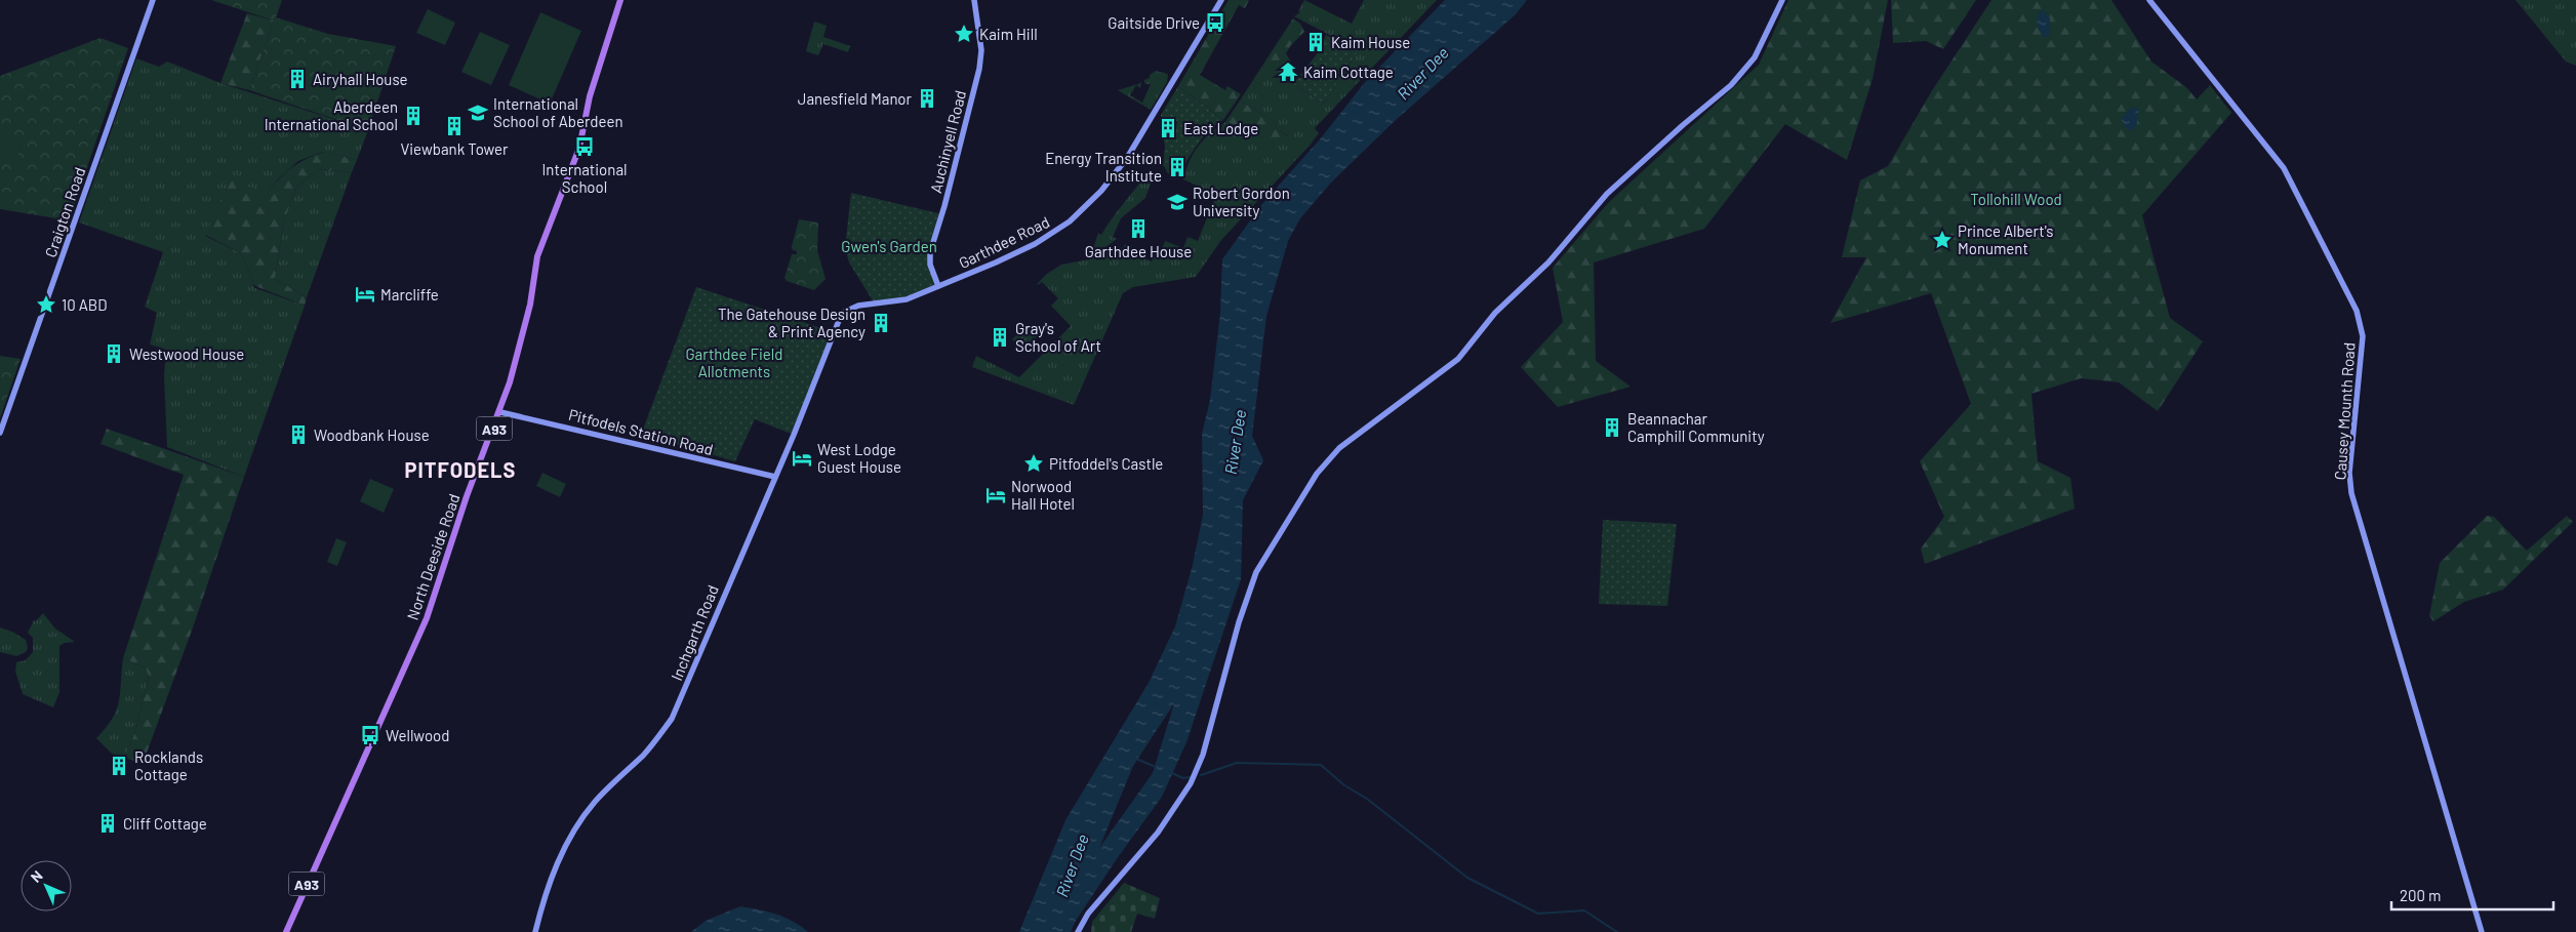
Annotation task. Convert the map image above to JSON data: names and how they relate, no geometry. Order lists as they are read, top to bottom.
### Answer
{
  "streets": {
    "main road": ["A93", "North Deeside Road"],
    "street": [
      "Auchinyell Road",
      "Craigton Road",
      "Garthdee Road",
      "Causey Mounth Road",
      "Pitfodels Station Road",
      "Inchgarth Road"
    ]
  },
  "crossings": [
    ["Auchinyell Road", "Garthdee Road"],
    ["Garthdee Road", "Inchgarth Road"],
    ["Pitfodels Station Road", "North Deeside Road"],
    ["Pitfodels Station Road", "Inchgarth Road"]
  ],
  "districts": ["PITFODELS"],
  "water": ["River Dee"],
  "parks": ["Tollohill Wood", "Gwen's Garden", "Garthdee Field Allotments"],
  "places": {
    "bus stop": ["Gaitside Drive", "International School", "Wellwood"],
    "place": [
      "Kaim Hill",
      "Prince Albert's Monument",
      "10 ABD",
      "Pitfoddel's Castle"
    ],
    "building": [
      "Kaim House",
      "Airyhall House",
      "Janesfield Manor",
      "Aberdeen International School",
      "Viewbank Tower",
      "East Lodge",
      "Energy Transition Institute",
      "Garthdee House",
      "The Gatehouse Design & Print Agency",
      "Gray's School of Art",
      "Westwood House",
      "Beannachar Camphill Community",
      "Woodbank House",
      "Rocklands Cottage",
      "Cliff Cottage"
    ],
    "temple": ["Kaim Cottage"],
    "school or university": ["International School of Aberdeen", "Robert Gordon University"],
    "hotel": ["Marcliffe", "West Lodge Guest House", "Norwood Hall Hotel"]
  },
  "scale_bar": "200 m",
  "north": "top left"
}
